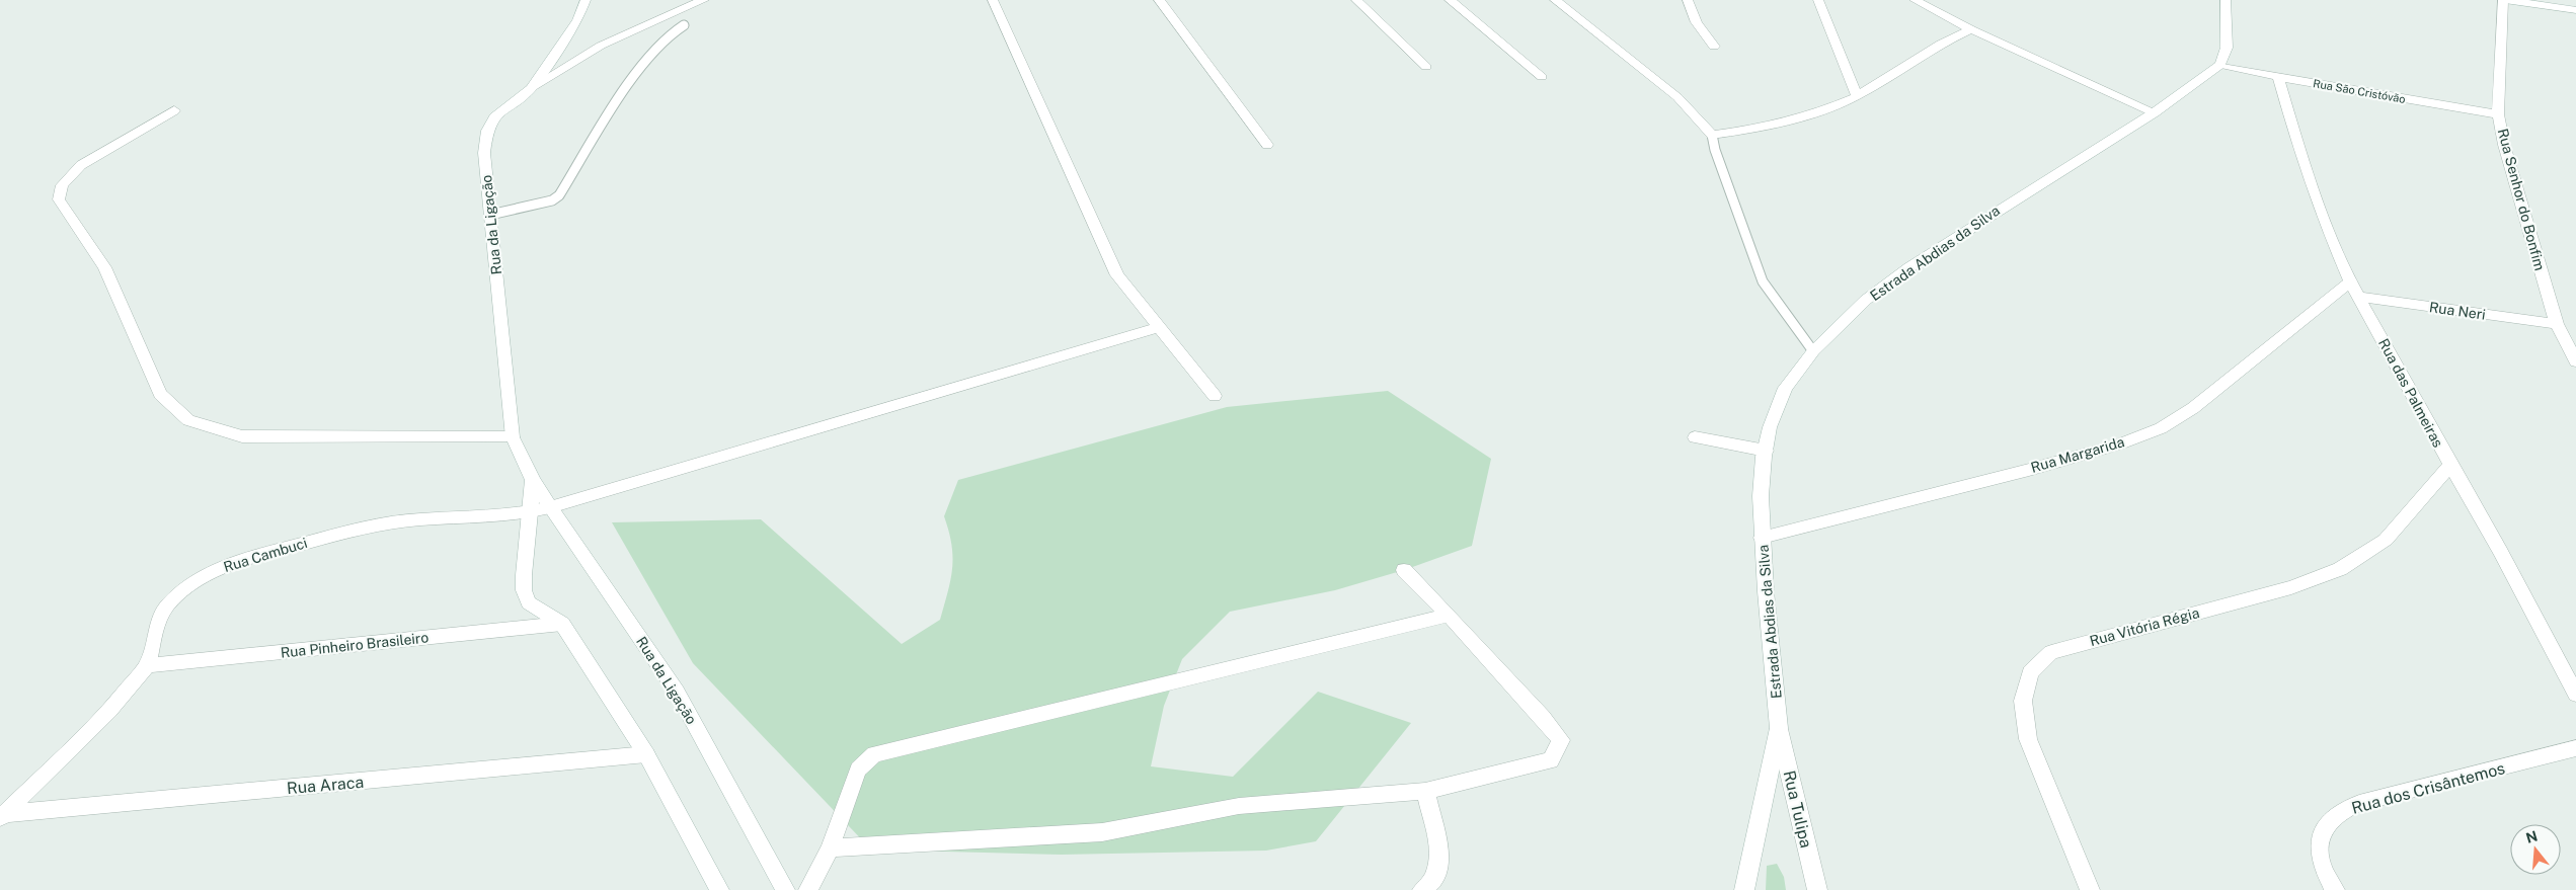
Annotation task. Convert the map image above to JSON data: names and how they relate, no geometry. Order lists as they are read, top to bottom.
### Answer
{
  "streets": {
    "street": [
      "Rua São Cristóvão",
      "Rua Senhor do Bonfim",
      "Rua da Ligação",
      "Estrada Abdias da Silva",
      "Rua Neri",
      "Rua das Palmeiras",
      "Rua Margarida",
      "Rua Cambuci",
      "Rua Vitória Régia",
      "Rua Pinheiro Brasileiro",
      "Rua Araca",
      "Rua dos Crisântemos",
      "Rua Tulipa"
    ]
  },
  "crossings": [
    ["Rua São Cristóvão", "Rua Senhor do Bonfim"],
    ["Rua São Cristóvão", "Estrada Abdias da Silva"],
    ["Rua São Cristóvão", "Rua das Palmeiras"],
    ["Rua Senhor do Bonfim", "Rua Neri"],
    ["Rua da Ligação", "Rua Cambuci"],
    ["Estrada Abdias da Silva", "Rua Margarida"],
    ["Estrada Abdias da Silva", "Rua Tulipa"],
    ["Rua Neri", "Rua das Palmeiras"],
    ["Rua das Palmeiras", "Rua Margarida"],
    ["Rua das Palmeiras", "Rua Vitória Régia"],
    ["Rua Cambuci", "Rua Pinheiro Brasileiro"],
    ["Rua Cambuci", "Rua Araca"]
  ],
  "north": "top"
}
